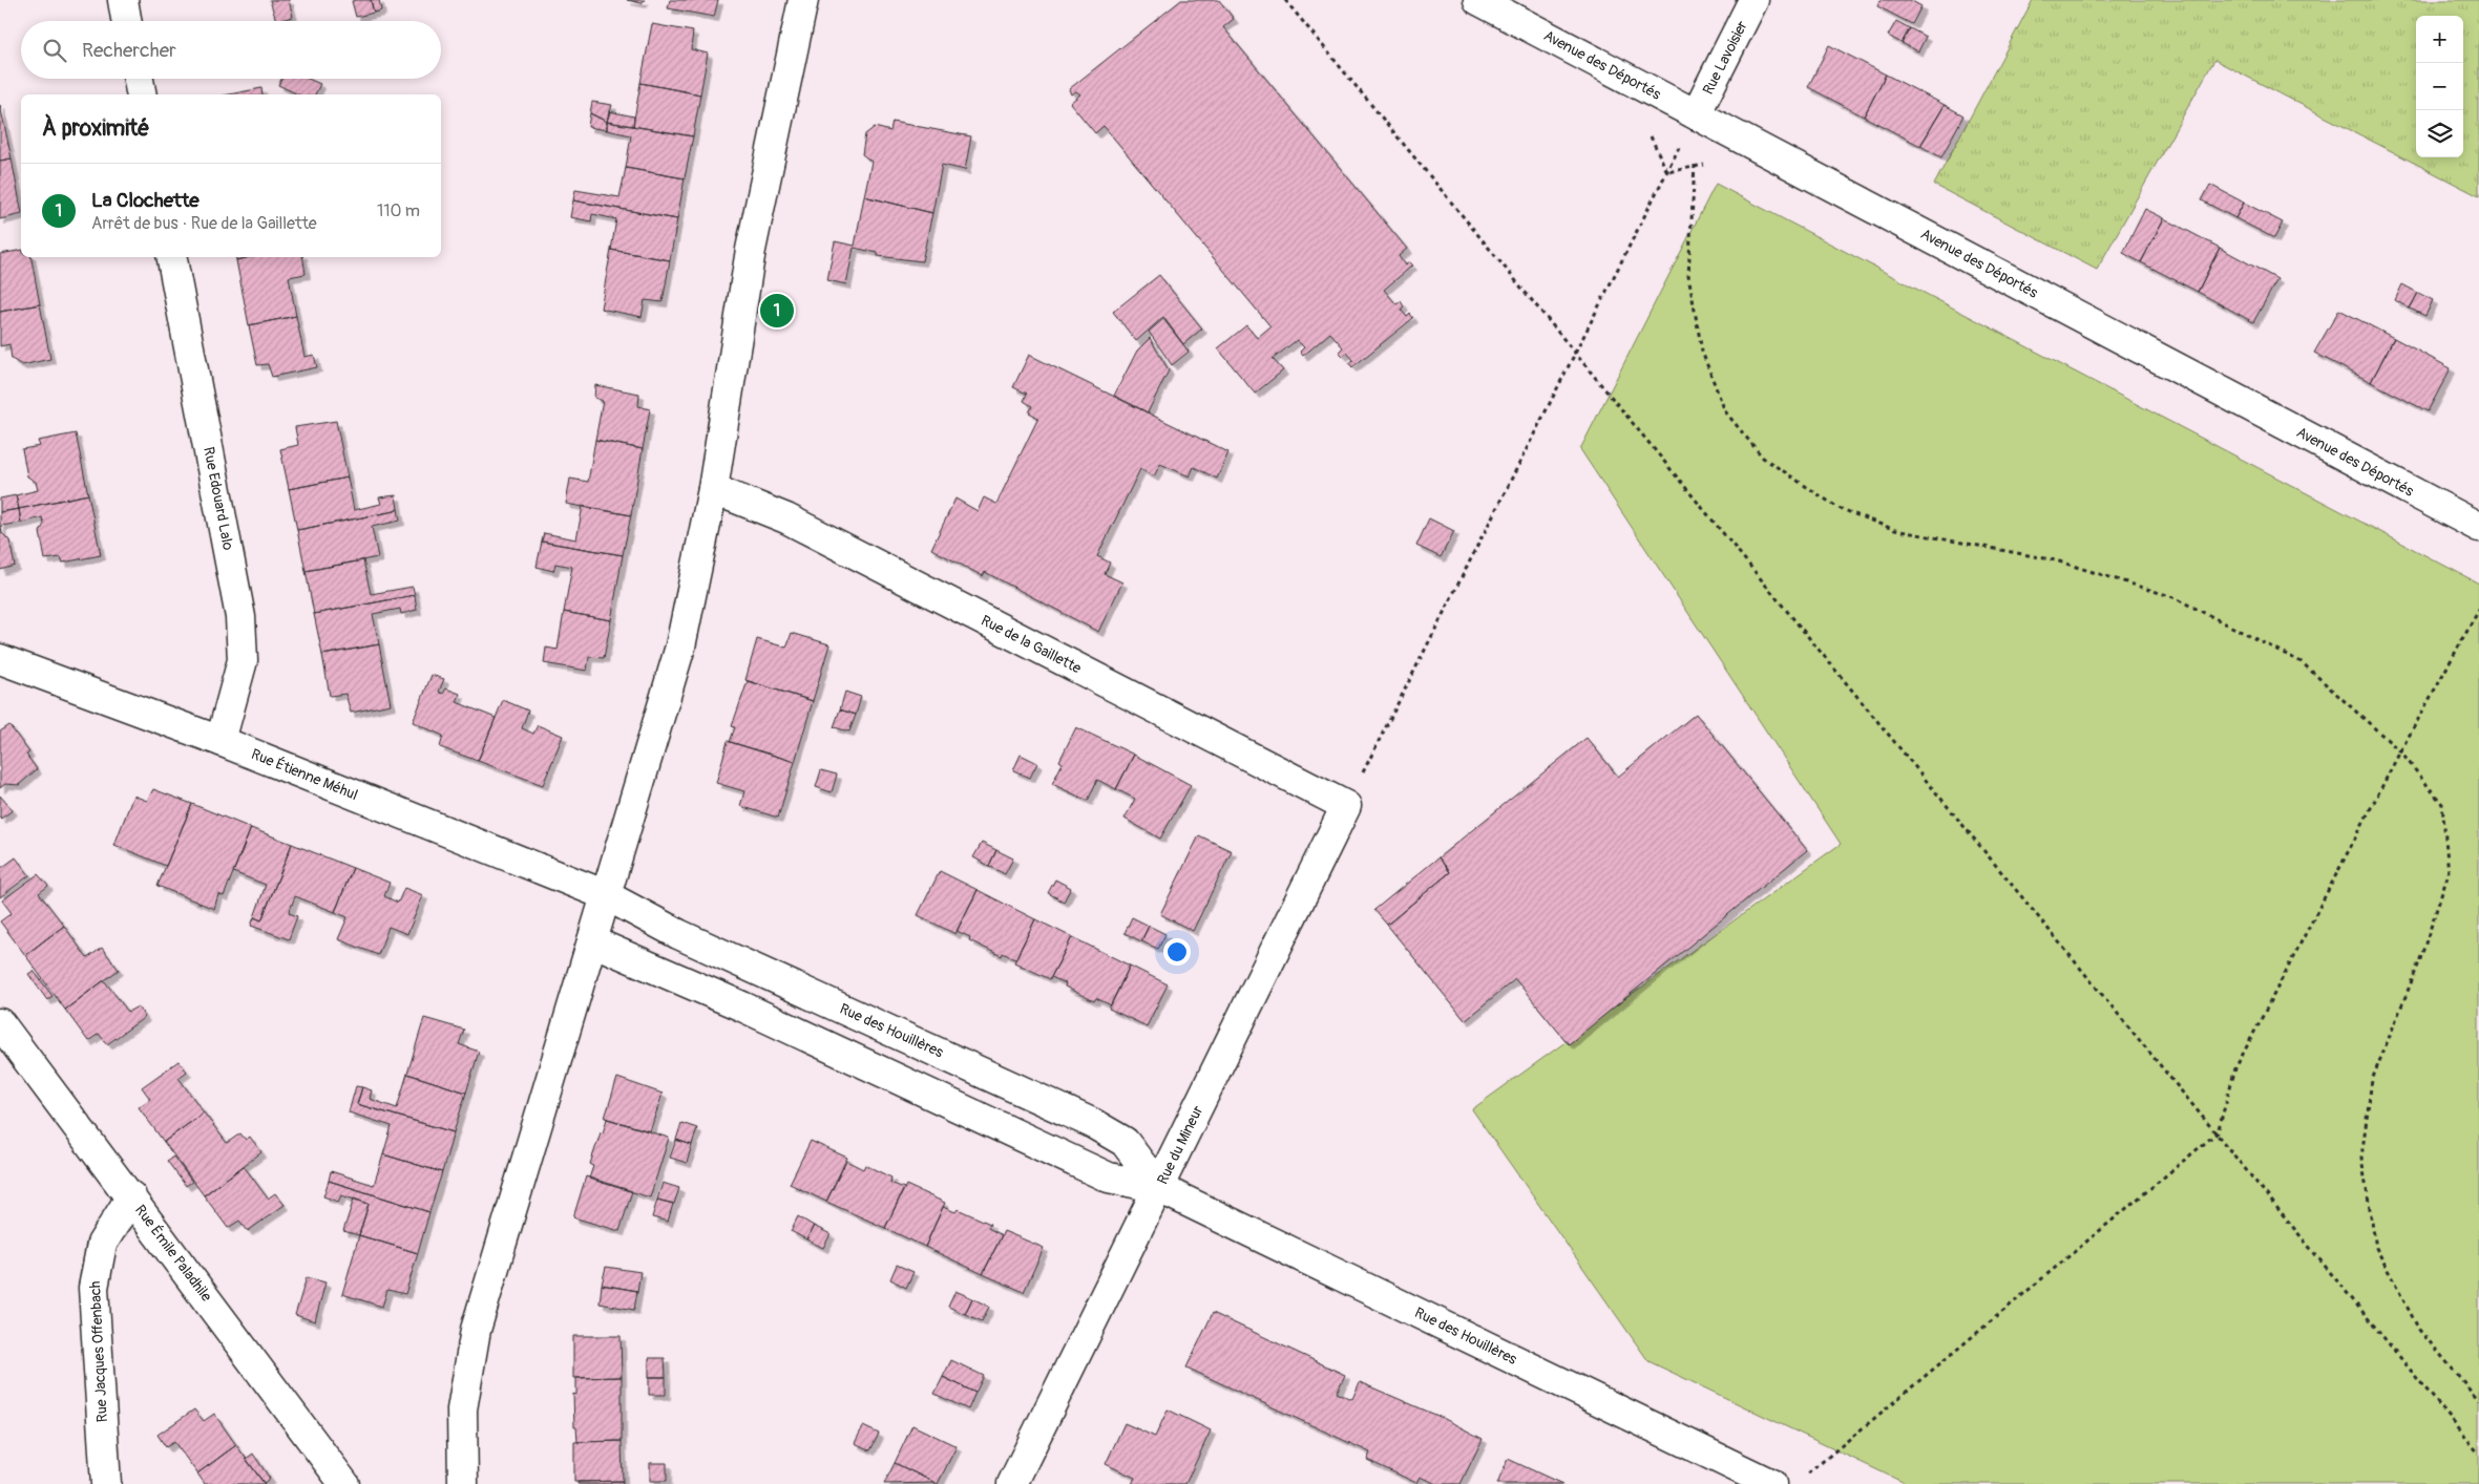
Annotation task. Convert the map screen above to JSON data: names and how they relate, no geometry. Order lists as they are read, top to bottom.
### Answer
{
  "streets": {
    "street": [
      "Rue Lavoisier",
      "Avenue des Déportés",
      "Rue Edouard Lalo",
      "Rue de la Gaillette",
      "Rue Étienne Méhul",
      "Rue des Houillères",
      "Rue du Mineur",
      "Rue Émile Paladhile",
      "Rue Jacques Offenbach"
    ]
  },
  "crossings": [
    ["Rue Lavoisier", "Avenue des Déportés"],
    ["Rue Edouard Lalo", "Rue Étienne Méhul"],
    ["Rue de la Gaillette", "Rue du Mineur"],
    ["Rue Étienne Méhul", "Rue des Houillères"],
    ["Rue des Houillères", "Rue du Mineur"],
    ["Rue Émile Paladhile", "Rue Jacques Offenbach"]
  ],
  "page": {
    "map_buttons": ["+", "−"],
    "search": "Rechercher",
    "heading": "À proximité",
    "list": [
      {
        "mark": "1",
        "name": "La Clochette",
        "note": "Arrêt de bus · Rue de la Gaillette",
        "value": "110 m"
      }
    ],
    "pins": "1"
  }
}
